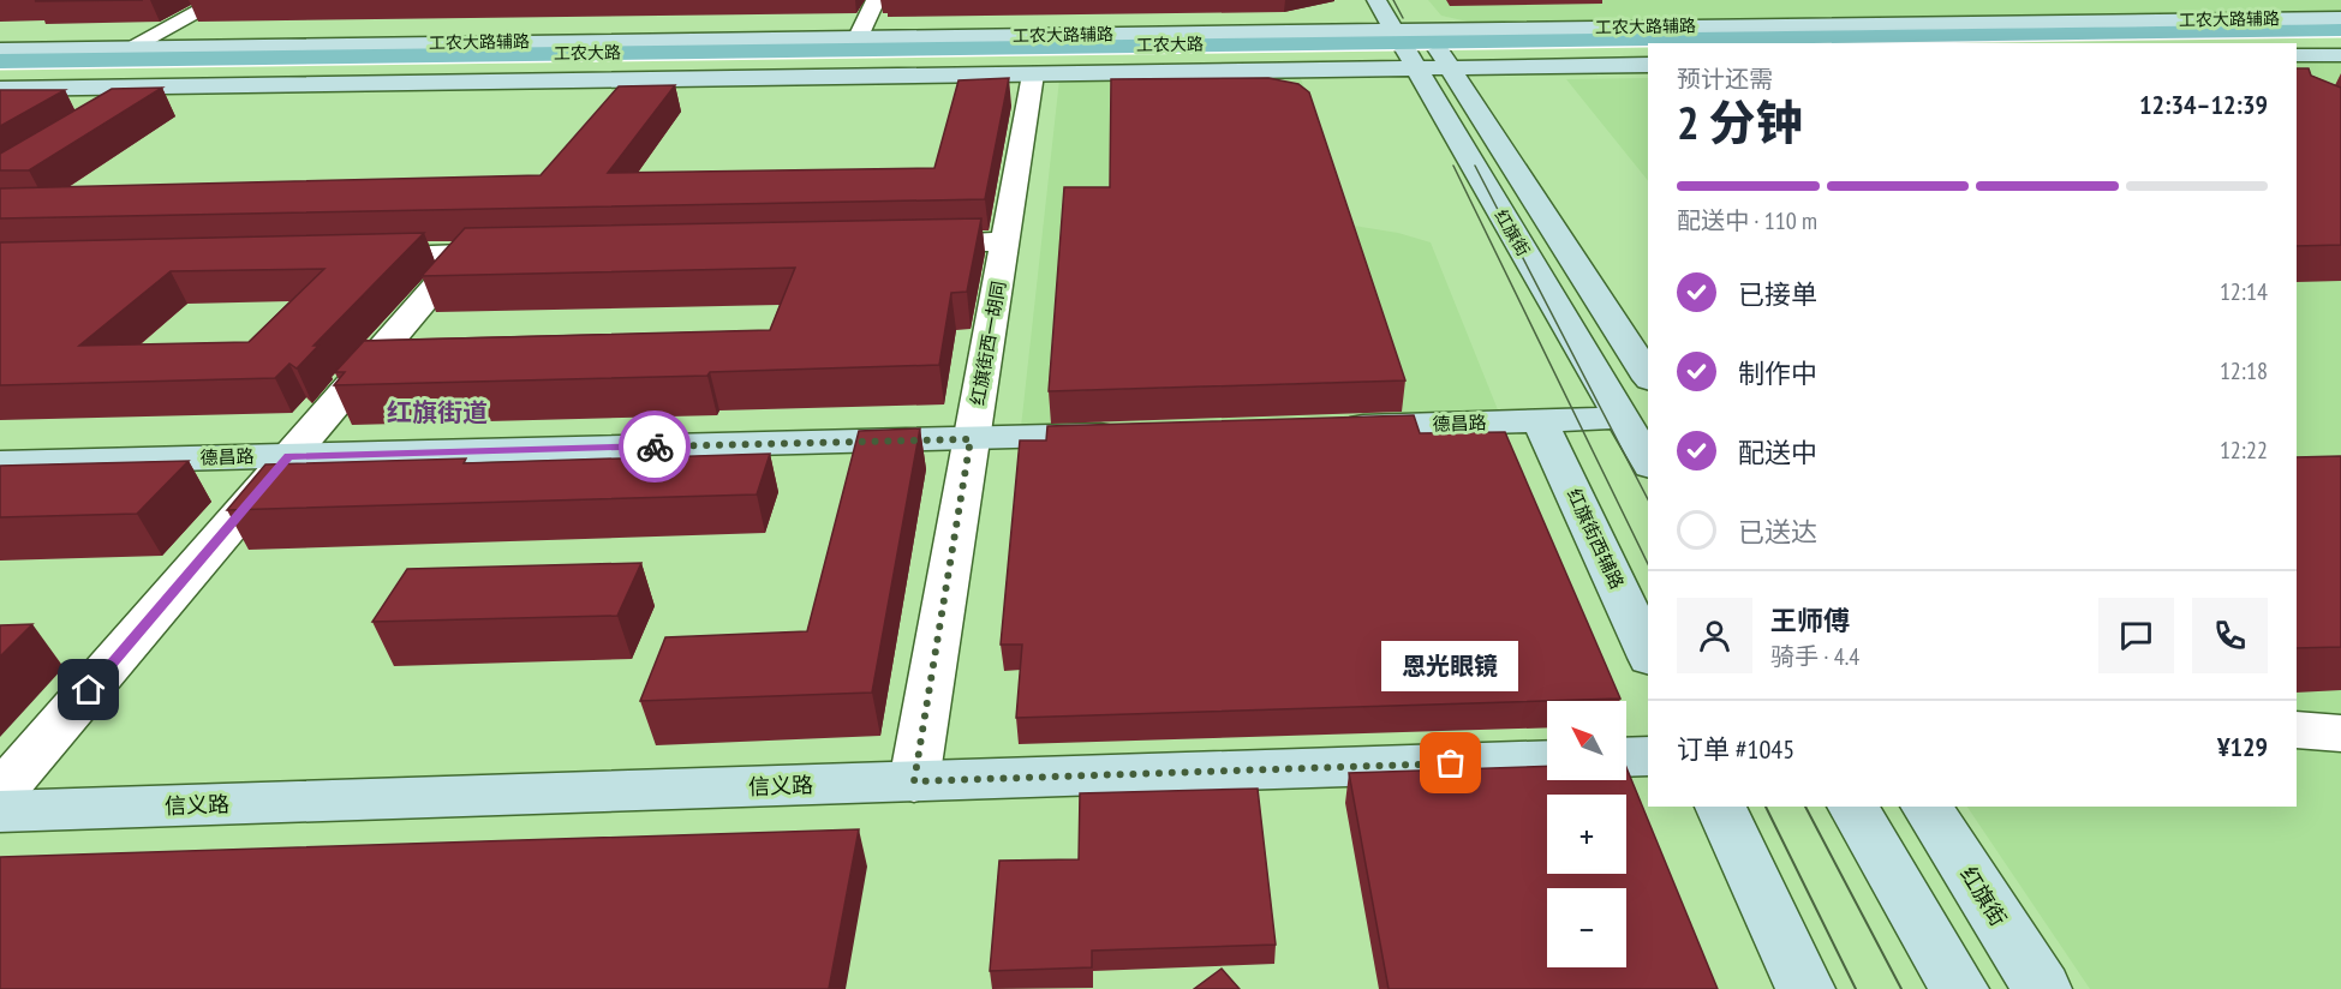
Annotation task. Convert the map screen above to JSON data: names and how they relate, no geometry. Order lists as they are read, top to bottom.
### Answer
{
  "streets": {
    "main road": ["工农大路"],
    "street": [
      "工农大路辅路",
      "红旗街",
      "红旗街西一胡同",
      "德昌路",
      "红旗街西辅路",
      "信义路"
    ]
  },
  "crossings": [
    ["工农大路辅路", "工农大路"],
    ["工农大路辅路", "红旗街"],
    ["工农大路辅路", "红旗街西一胡同"],
    ["工农大路", "红旗街"],
    ["红旗街", "德昌路"],
    ["红旗街西一胡同", "德昌路"],
    ["红旗街西一胡同", "信义路"],
    ["德昌路", "红旗街西辅路"]
  ],
  "districts": ["红旗街道"],
  "places": ["恩光眼镜"],
  "north": "top left",
  "page": {
    "heading": ["2 分钟", "预计还需", "12:34–12:39"],
    "panel": [
      "王师傅",
      "骑手 · 4.4",
      "订单 #1045",
      "¥129"
    ],
    "bar": "配送中 · 110 m",
    "list": [
      ["已接单", "12:14"],
      ["制作中", "12:18"],
      ["配送中", "12:22"],
      "已送达"
    ],
    "bubble": "恩光眼镜",
    "map_buttons": ["+", "−"]
  }
}
